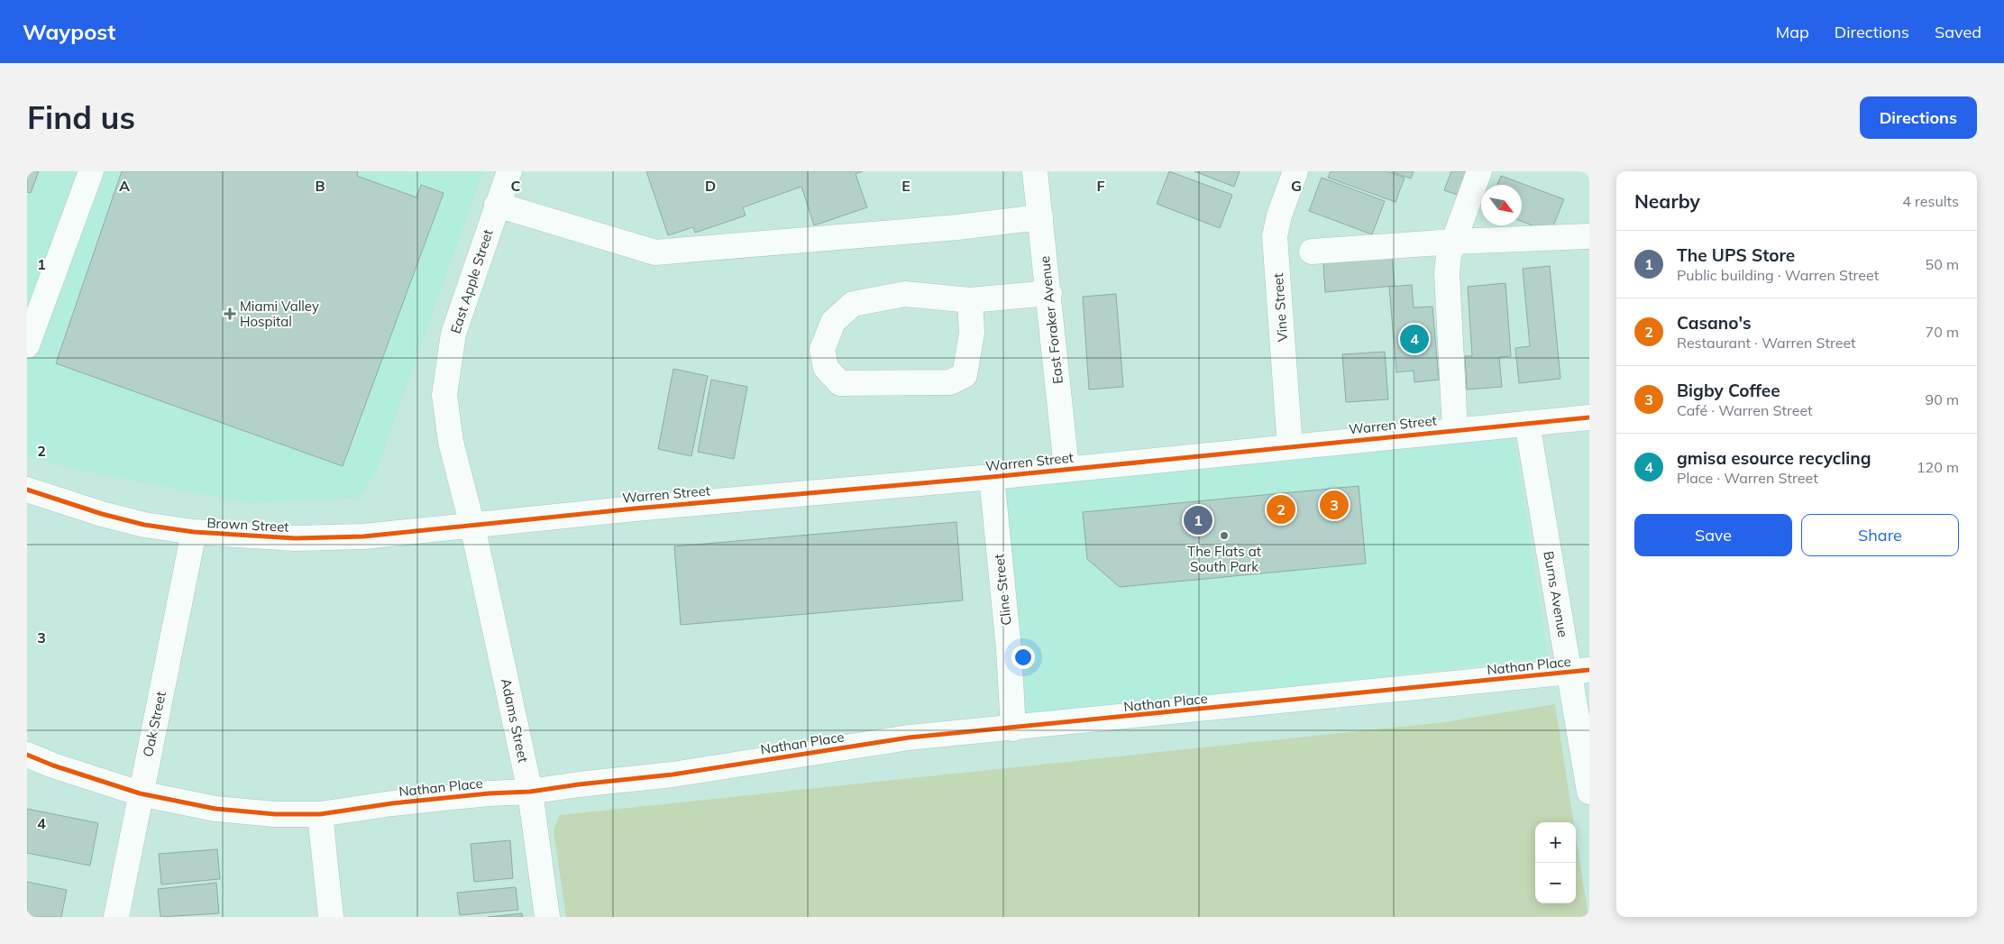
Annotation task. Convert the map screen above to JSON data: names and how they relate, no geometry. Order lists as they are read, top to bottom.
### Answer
{
  "streets": {
    "street": [
      "East Apple Street",
      "Vine Street",
      "East Foraker Avenue",
      "Warren Street",
      "Brown Street",
      "Cline Street",
      "Burns Avenue",
      "Nathan Place",
      "Adams Street",
      "Oak Street"
    ]
  },
  "crossings": [
    ["East Apple Street", "Warren Street"],
    ["East Apple Street", "Brown Street"],
    ["East Apple Street", "Adams Street"],
    ["Vine Street", "Warren Street"],
    ["East Foraker Avenue", "Warren Street"],
    ["Warren Street", "Brown Street"],
    ["Warren Street", "Cline Street"],
    ["Warren Street", "Burns Avenue"],
    ["Warren Street", "Adams Street"],
    ["Brown Street", "Adams Street"],
    ["Brown Street", "Oak Street"],
    ["Cline Street", "Nathan Place"],
    ["Burns Avenue", "Nathan Place"],
    ["Nathan Place", "Adams Street"],
    ["Nathan Place", "Oak Street"]
  ],
  "places": {
    "health": ["Miami Valley Hospital"],
    "other": ["The Flats at South Park"]
  },
  "north": "bottom right",
  "page": {
    "header": "Waypost",
    "nav": ["Map", "Directions", "Saved"],
    "buttons": [
      "Directions",
      ["Save", "Share"]
    ],
    "title": "Find us",
    "heading": ["Nearby", "4 results"],
    "list": [
      {
        "mark": "1",
        "name": "The UPS Store",
        "note": "Public building · Warren Street",
        "value": "50 m"
      },
      {
        "mark": "2",
        "name": "Casano's",
        "note": "Restaurant · Warren Street",
        "value": "70 m"
      },
      {
        "mark": "3",
        "name": "Bigby Coffee",
        "note": "Café · Warren Street",
        "value": "90 m"
      },
      {
        "mark": "4",
        "name": "gmisa esource recycling",
        "note": "Place · Warren Street",
        "value": "120 m"
      }
    ],
    "pins": [
      "4",
      "3",
      "2",
      "1"
    ],
    "map_buttons": ["+", "−"]
  },
  "grid": {
    "columns": [
      "A",
      "B",
      "C",
      "D",
      "E",
      "F",
      "G"
    ],
    "rows": [
      "1",
      "2",
      "3",
      "4"
    ]
  }
}
